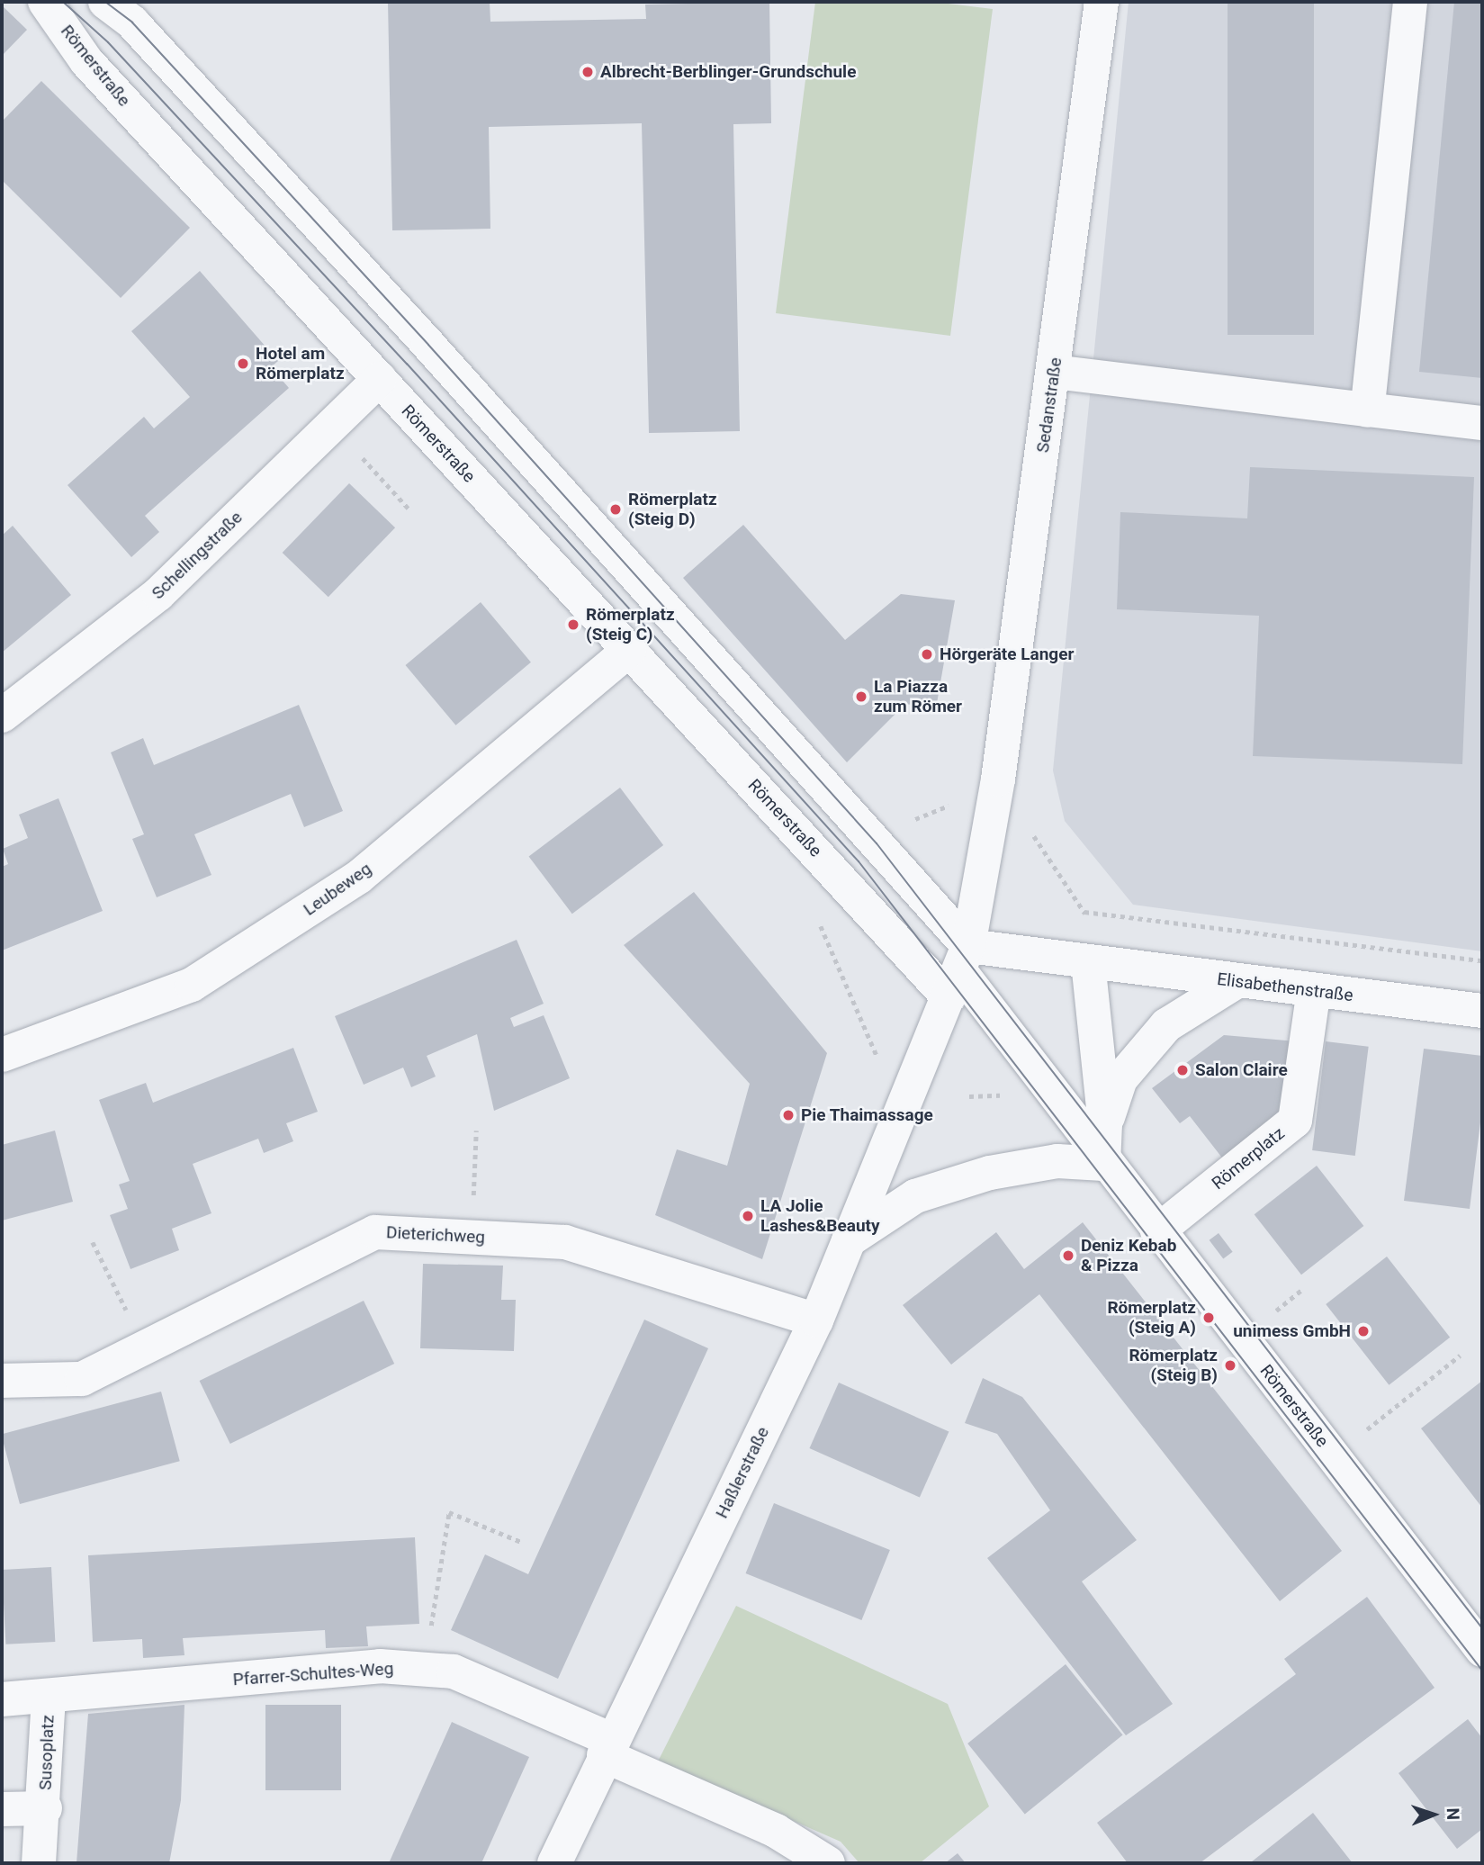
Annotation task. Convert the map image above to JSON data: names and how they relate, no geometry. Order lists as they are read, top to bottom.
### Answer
{
  "streets": {
    "street": [
      "Römerstraße",
      "Sedanstraße",
      "Schellingstraße",
      "Leubeweg",
      "Elisabethenstraße",
      "Römerplatz",
      "Dieterichweg",
      "Haßlerstraße",
      "Pfarrer-Schultes-Weg",
      "Susoplatz"
    ]
  },
  "crossings": [
    ["Römerstraße", "Sedanstraße"],
    ["Römerstraße", "Schellingstraße"],
    ["Römerstraße", "Leubeweg"],
    ["Römerstraße", "Römerplatz"],
    ["Römerstraße", "Haßlerstraße"],
    ["Sedanstraße", "Haßlerstraße"],
    ["Elisabethenstraße", "Römerplatz"],
    ["Dieterichweg", "Haßlerstraße"],
    ["Haßlerstraße", "Pfarrer-Schultes-Weg"],
    ["Pfarrer-Schultes-Weg", "Susoplatz"]
  ],
  "places": [
    "Albrecht-Berblinger-Grundschule",
    "Hotel am Römerplatz",
    "Römerplatz (Steig D)",
    "Römerplatz (Steig C)",
    "Hörgeräte Langer",
    "La Piazza zum Römer",
    "Salon Claire",
    "Pie Thaimassage",
    "LA Jolie Lashes&Beauty",
    "Deniz Kebab & Pizza",
    "Römerplatz (Steig A)",
    "unimess GmbH",
    "Römerplatz (Steig B)"
  ],
  "north": "right"
}
